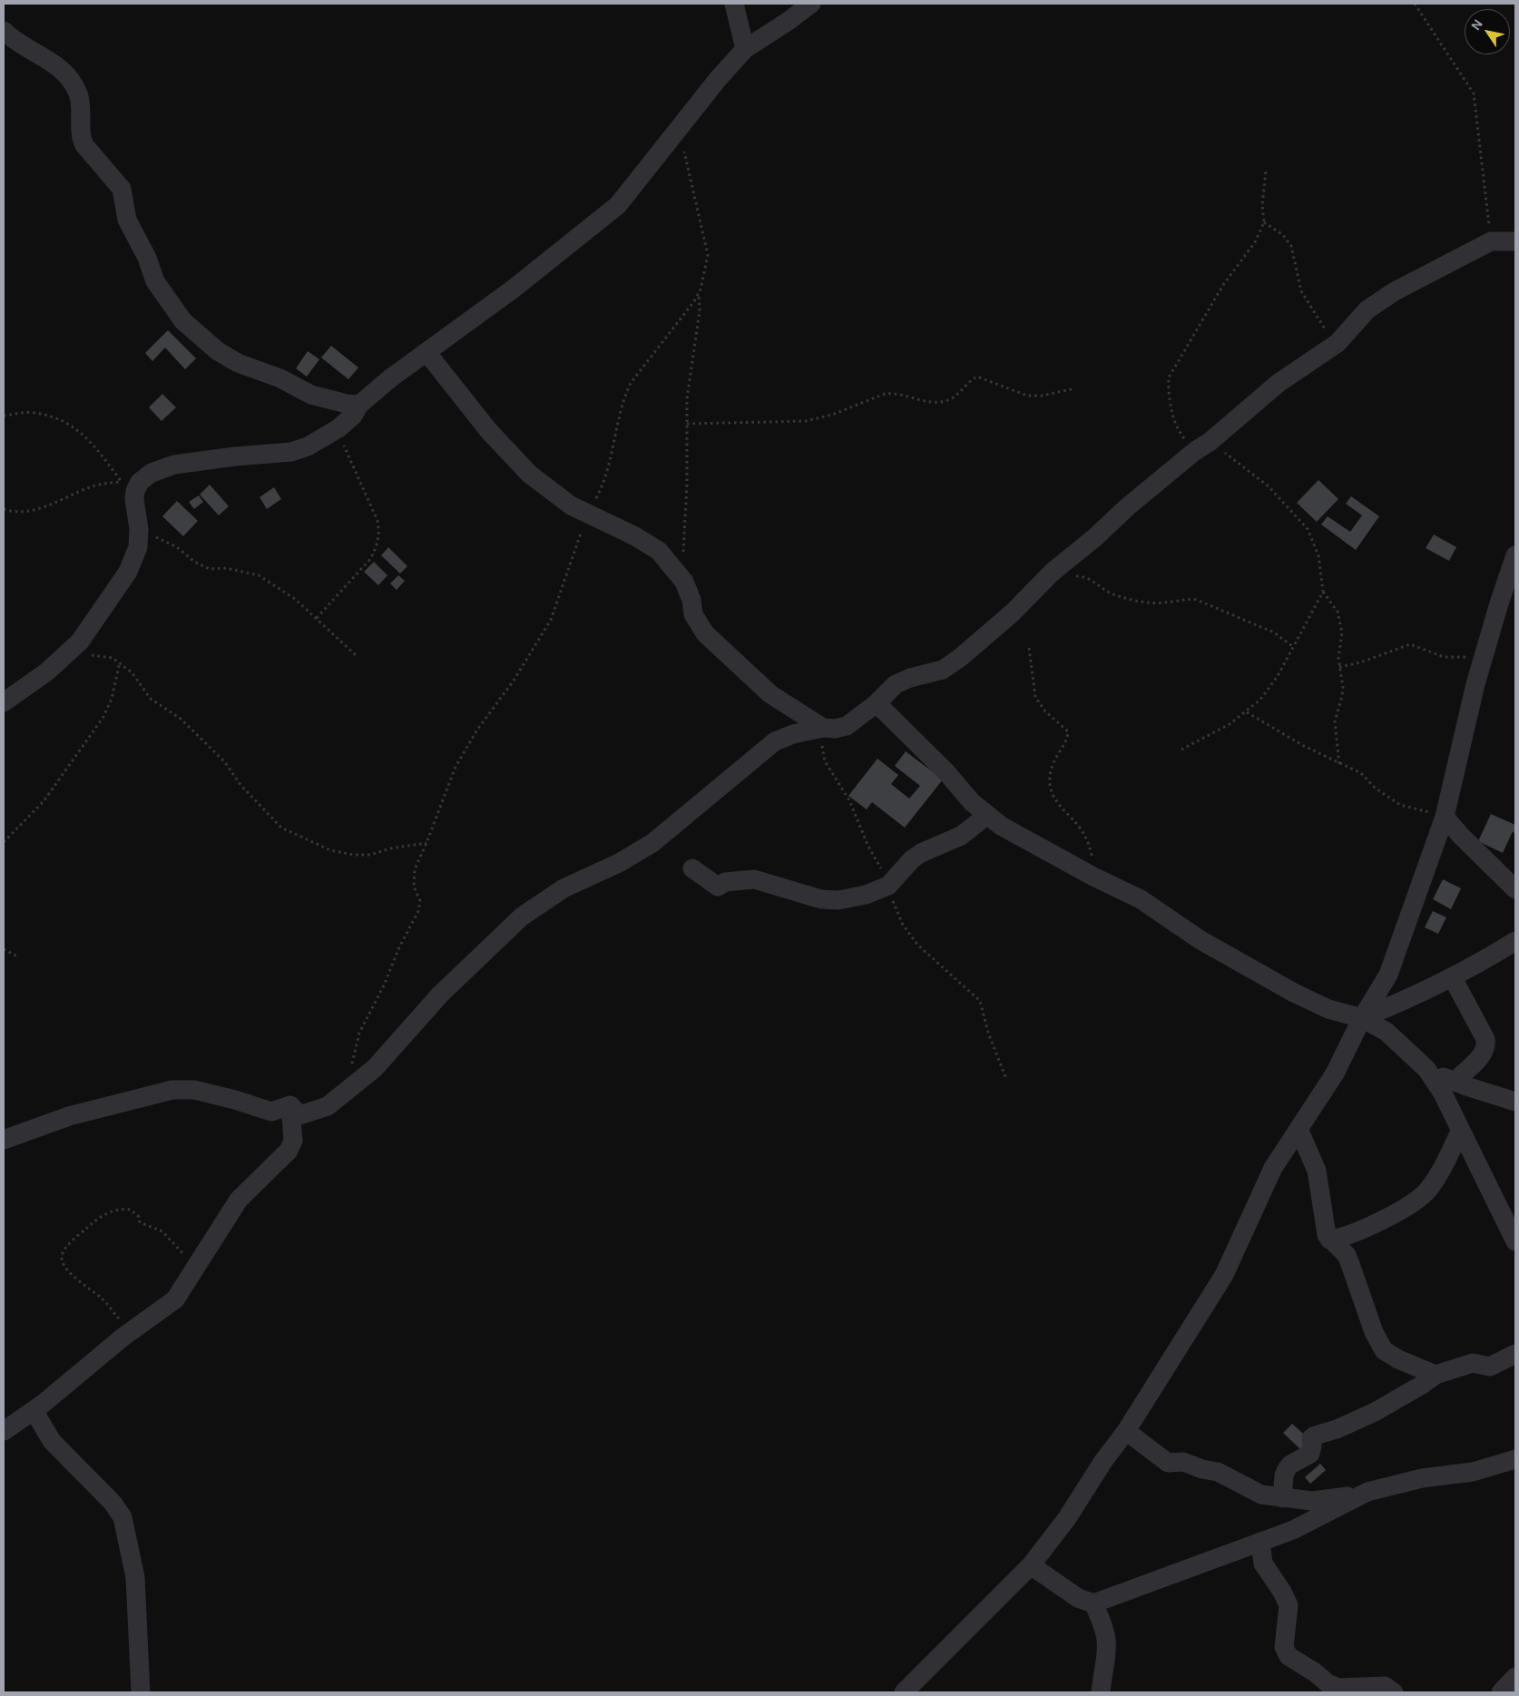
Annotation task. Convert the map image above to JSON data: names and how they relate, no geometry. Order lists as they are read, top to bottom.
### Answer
{
  "north": "top left"
}
